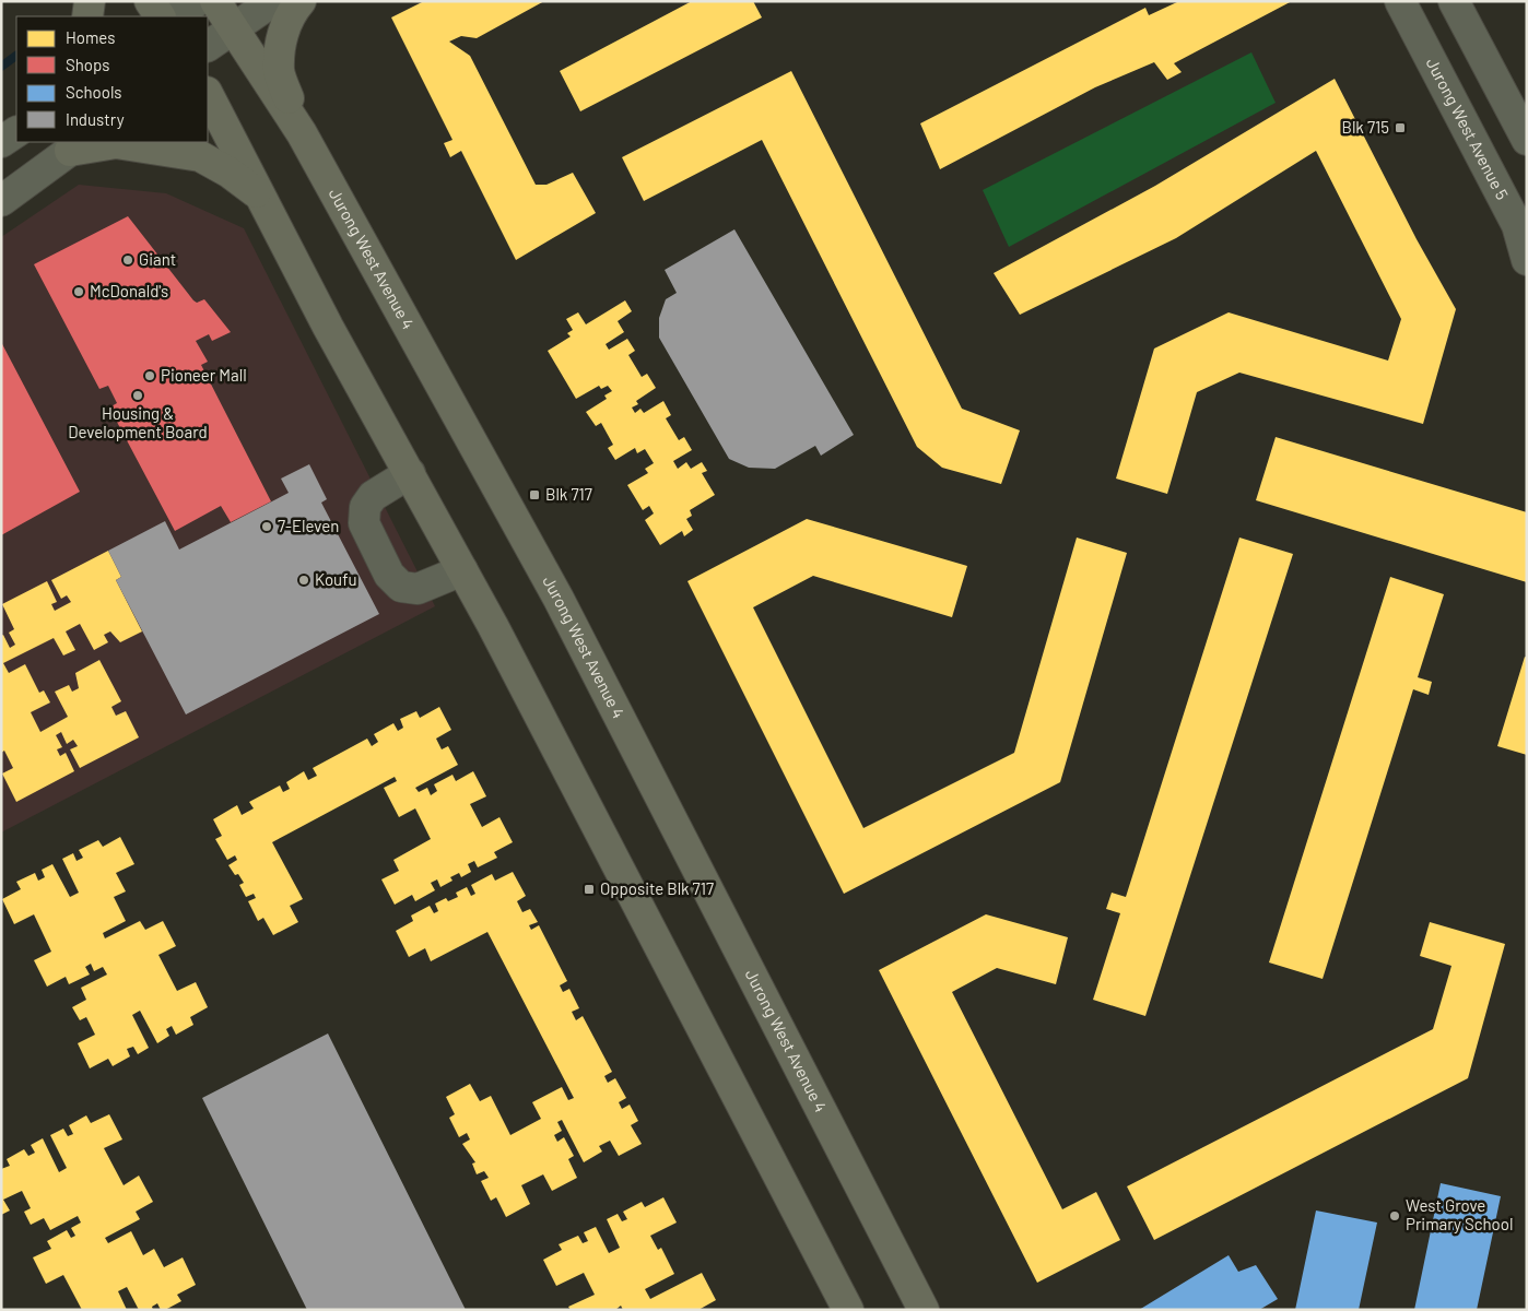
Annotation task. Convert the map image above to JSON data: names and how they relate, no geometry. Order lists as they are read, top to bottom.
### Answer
{
  "streets": {
    "main road": ["Jurong West Avenue 4"],
    "street": ["Jurong West Avenue 5"]
  },
  "places": {
    "transit": ["Blk 715", "Blk 717", "Opposite Blk 717"],
    "other": [
      "Giant",
      "McDonald's",
      "Pioneer Mall",
      "Housing & Development Board",
      "7-Eleven",
      "Koufu",
      "West Grove Primary School"
    ]
  },
  "legend": [
    "Homes",
    "Shops",
    "Schools",
    "Industry"
  ]
}
